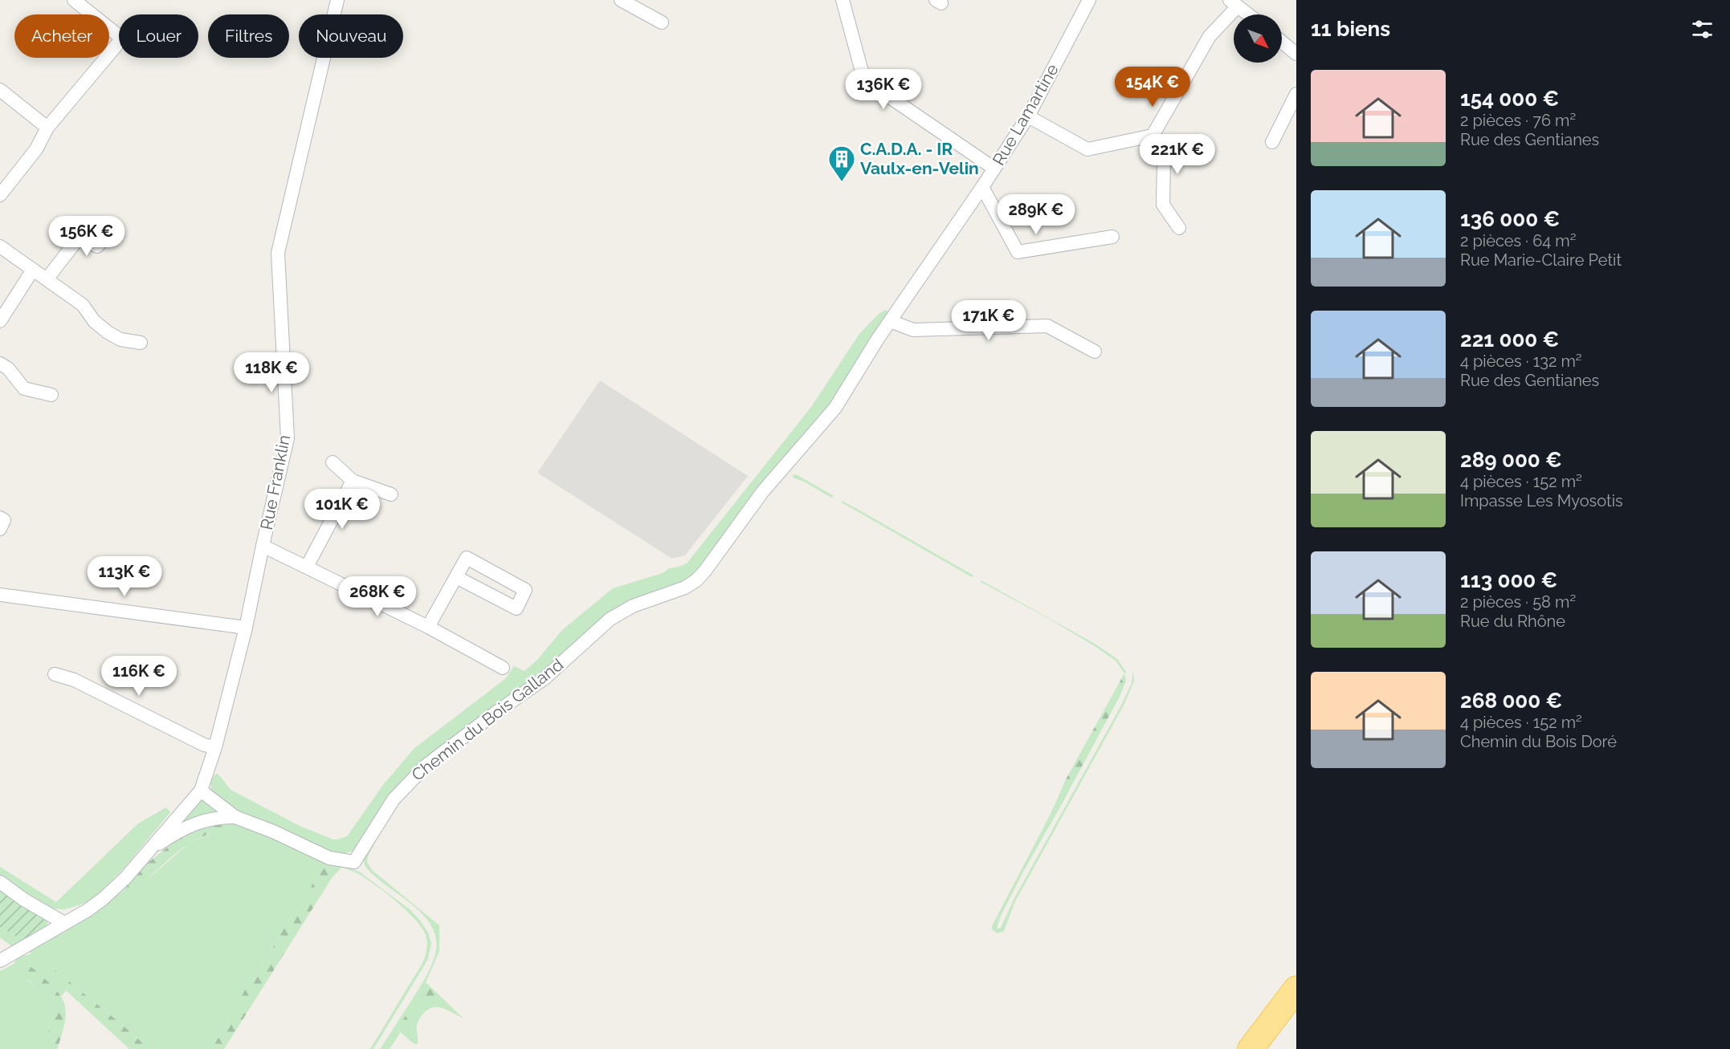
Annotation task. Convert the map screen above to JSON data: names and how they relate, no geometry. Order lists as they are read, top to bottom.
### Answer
{
  "streets": {
    "street": ["Rue Lamartine", "Rue Franklin", "Chemin du Bois Galland"]
  },
  "crossings": [
    ["Rue Lamartine", "Chemin du Bois Galland"],
    ["Rue Franklin", "Chemin du Bois Galland"]
  ],
  "places": {
    "building": ["C.A.D.A. - IR Vaulx-en-Velin"]
  },
  "north": "bottom right",
  "page": {
    "heading": "11 biens",
    "chip": [
      "Acheter",
      "Louer",
      "Filtres",
      "Nouveau"
    ],
    "list": [
      {
        "name": "154 000 €",
        "note": "2 pièces · 76 m² · Rue des Gentianes"
      },
      {
        "name": "136 000 €",
        "note": "2 pièces · 64 m² · Rue Marie-Claire Petit"
      },
      {
        "name": "221 000 €",
        "note": "4 pièces · 132 m² · Rue des Gentianes"
      },
      {
        "name": "289 000 €",
        "note": "4 pièces · 152 m² · Impasse Les Myosotis"
      },
      {
        "name": "113 000 €",
        "note": "2 pièces · 58 m² · Rue du Rhône"
      },
      {
        "name": "268 000 €",
        "note": "4 pièces · 152 m² · Chemin du Bois Doré"
      }
    ],
    "price": [
      "154K €",
      "136K €",
      "221K €",
      "289K €",
      "156K €",
      "171K €",
      "118K €",
      "101K €",
      "113K €",
      "268K €",
      "116K €"
    ]
  }
}
